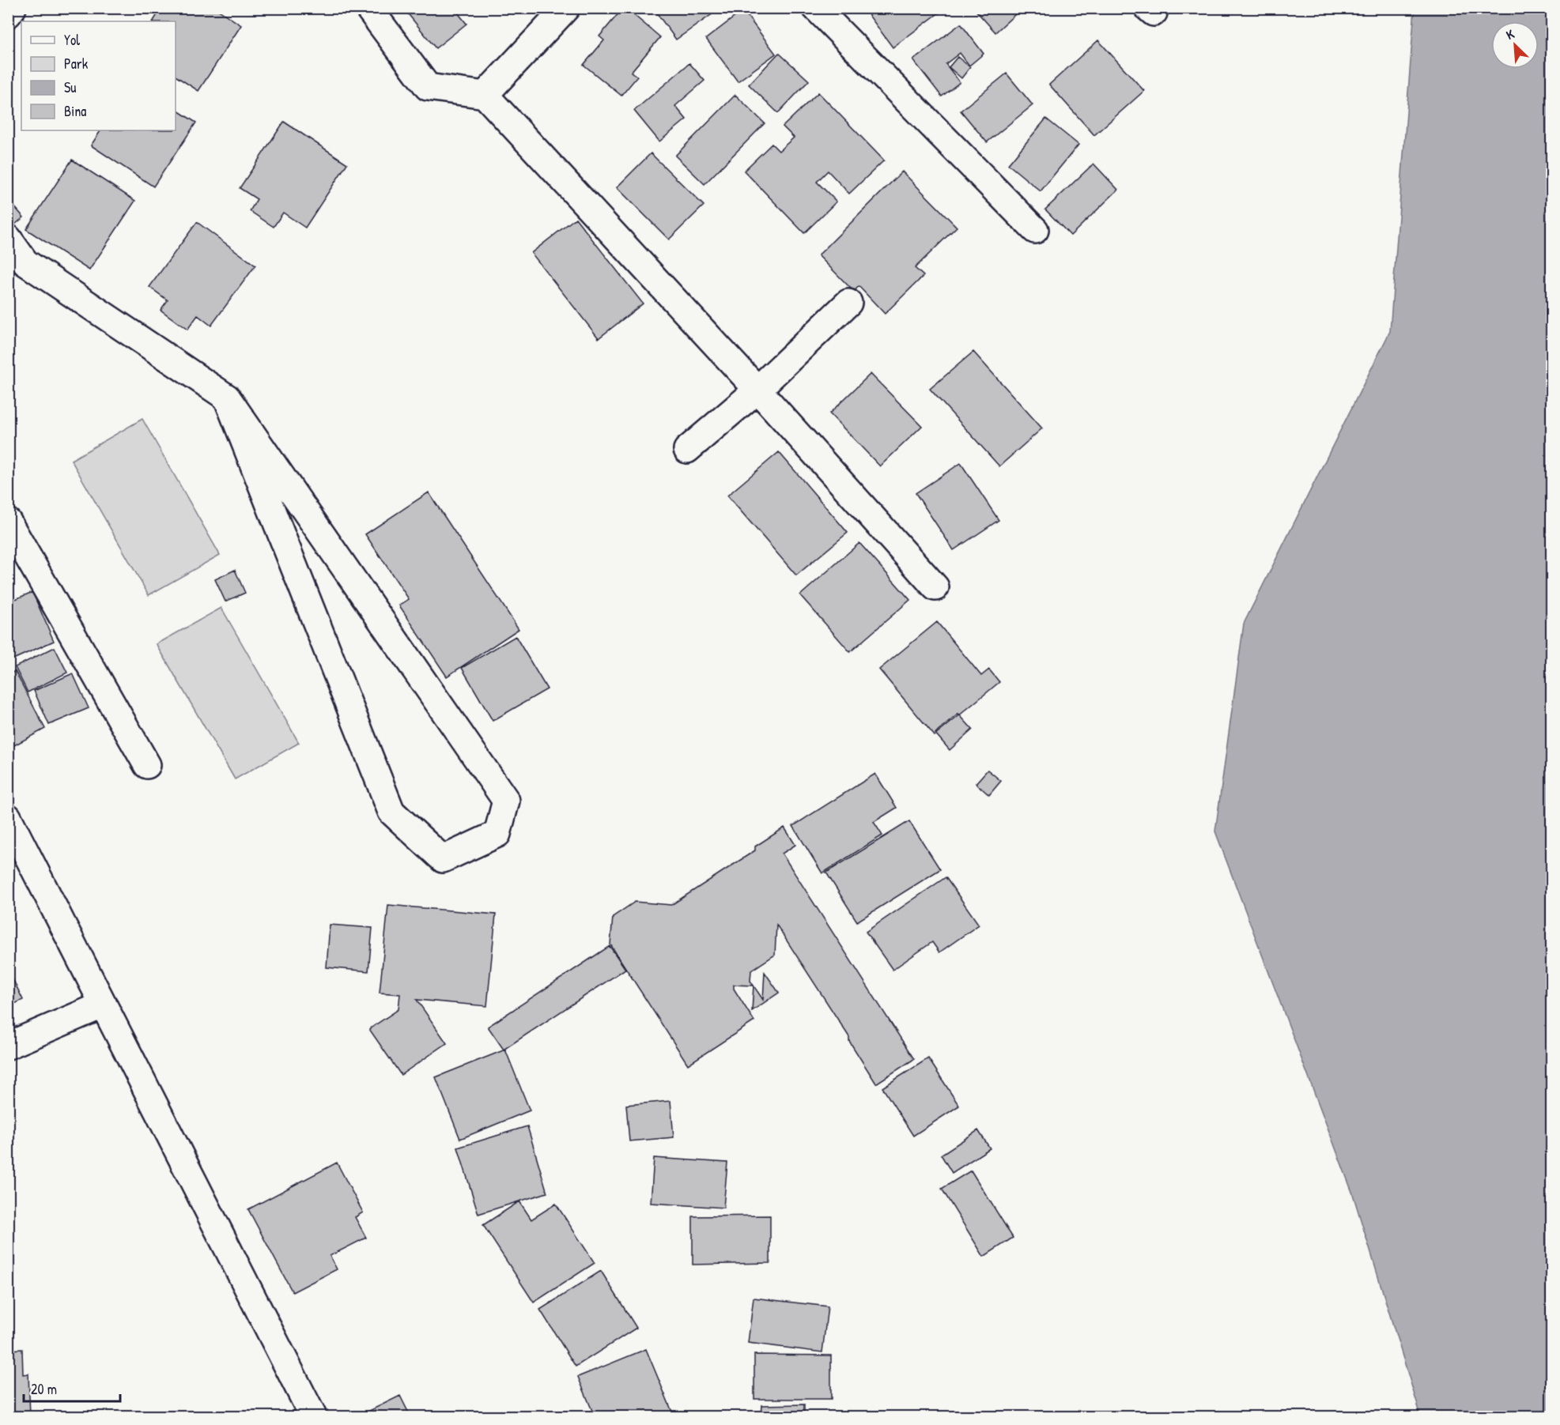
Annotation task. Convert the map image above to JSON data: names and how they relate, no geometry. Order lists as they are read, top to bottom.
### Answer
{
  "legend": [
    "Yol",
    "Park",
    "Su",
    "Bina"
  ],
  "scale_bar": "20 m",
  "north": "top left"
}
